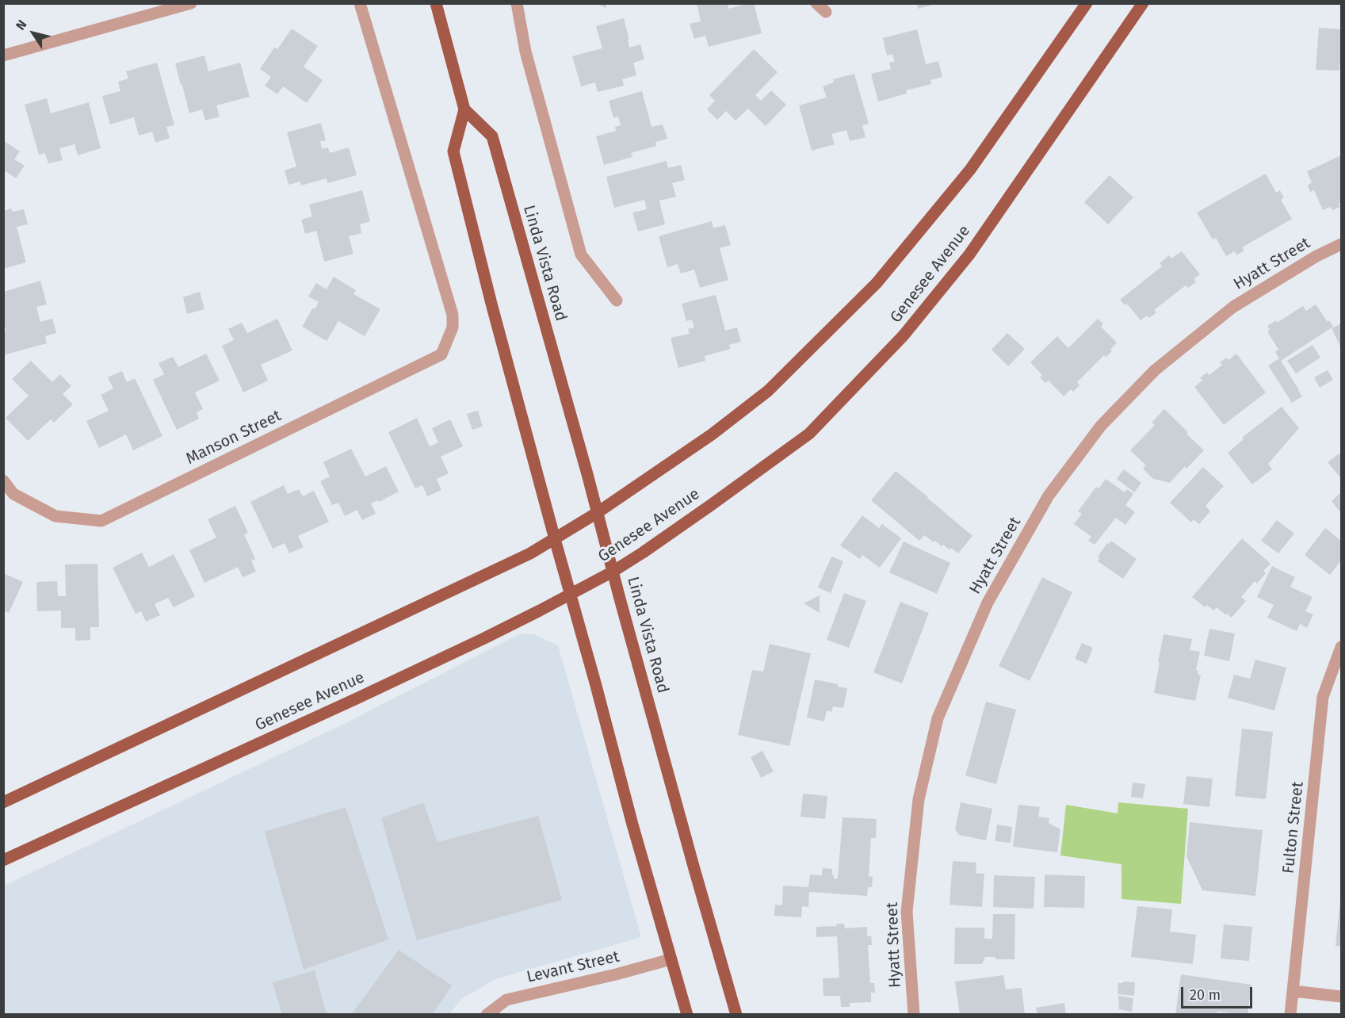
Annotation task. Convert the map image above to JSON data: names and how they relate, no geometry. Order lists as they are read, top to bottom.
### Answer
{
  "streets": {
    "main road": ["Linda Vista Road", "Genesee Avenue"],
    "street": [
      "Hyatt Street",
      "Manson Street",
      "Fulton Street",
      "Levant Street"
    ]
  },
  "crossings": [
    ["Linda Vista Road", "Genesee Avenue"]
  ],
  "scale_bar": "20 m",
  "north": "top left"
}
